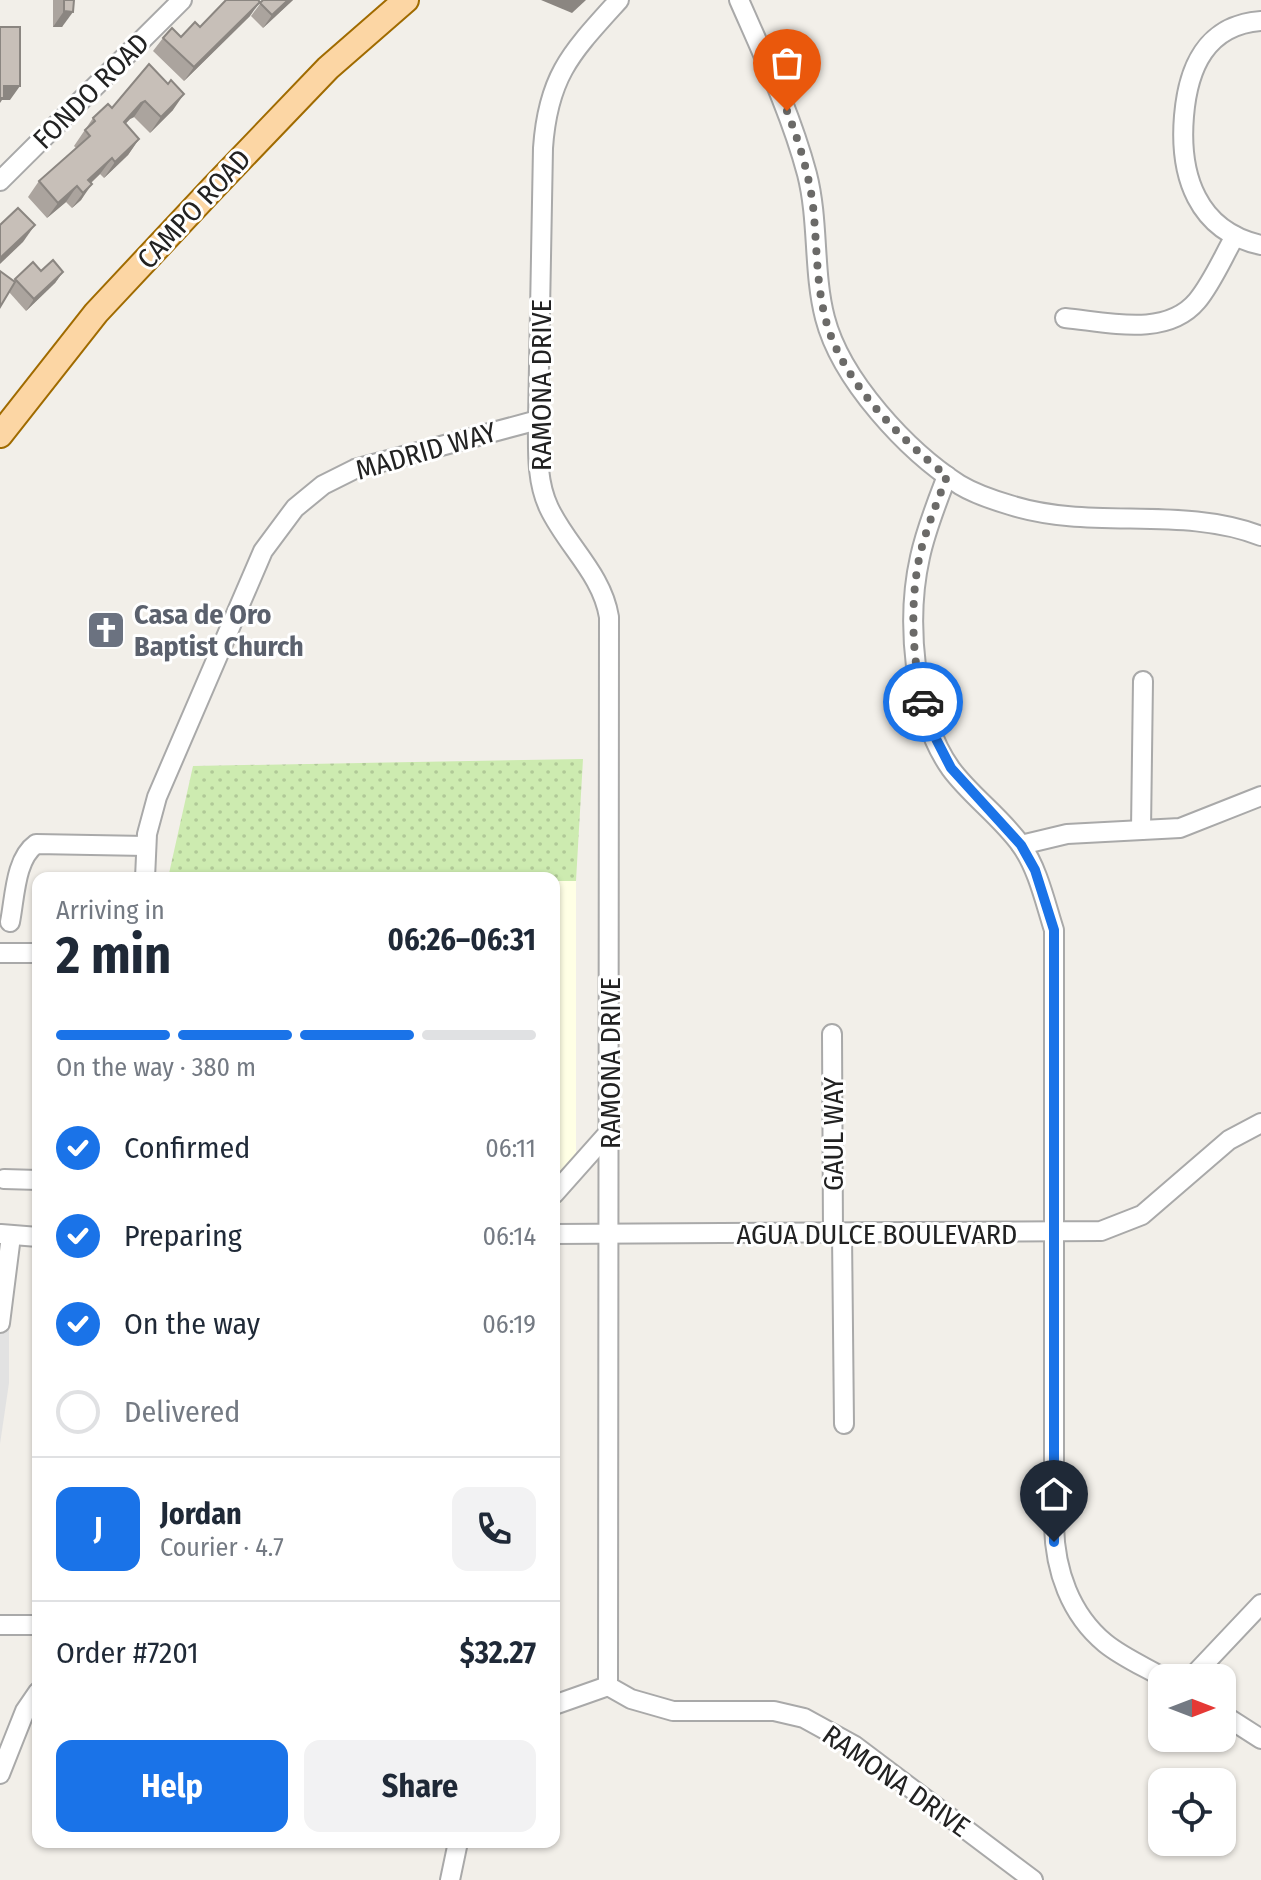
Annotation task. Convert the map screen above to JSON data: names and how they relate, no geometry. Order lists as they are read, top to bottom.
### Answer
{
  "streets": {
    "main road": ["CAMPO ROAD"],
    "street": [
      "FONDO ROAD",
      "RAMONA DRIVE",
      "MADRID WAY",
      "GAUL WAY",
      "AGUA DULCE BOULEVARD"
    ]
  },
  "crossings": [
    ["RAMONA DRIVE", "MADRID WAY"],
    ["RAMONA DRIVE", "AGUA DULCE BOULEVARD"],
    ["GAUL WAY", "AGUA DULCE BOULEVARD"]
  ],
  "places": {
    "church": ["Casa de Oro Baptist Church"]
  },
  "north": "right",
  "page": {
    "heading": ["2 min", "Arriving in", "06:26–06:31"],
    "panel": [
      "Jordan",
      "Courier · 4.7",
      "Order #7201",
      "$32.27"
    ],
    "bar": "On the way · 380 m",
    "list": [
      ["Confirmed", "06:11"],
      ["Preparing", "06:14"],
      ["On the way", "06:19"],
      "Delivered"
    ],
    "round": "J",
    "buttons": ["Help", "Share"]
  }
}
